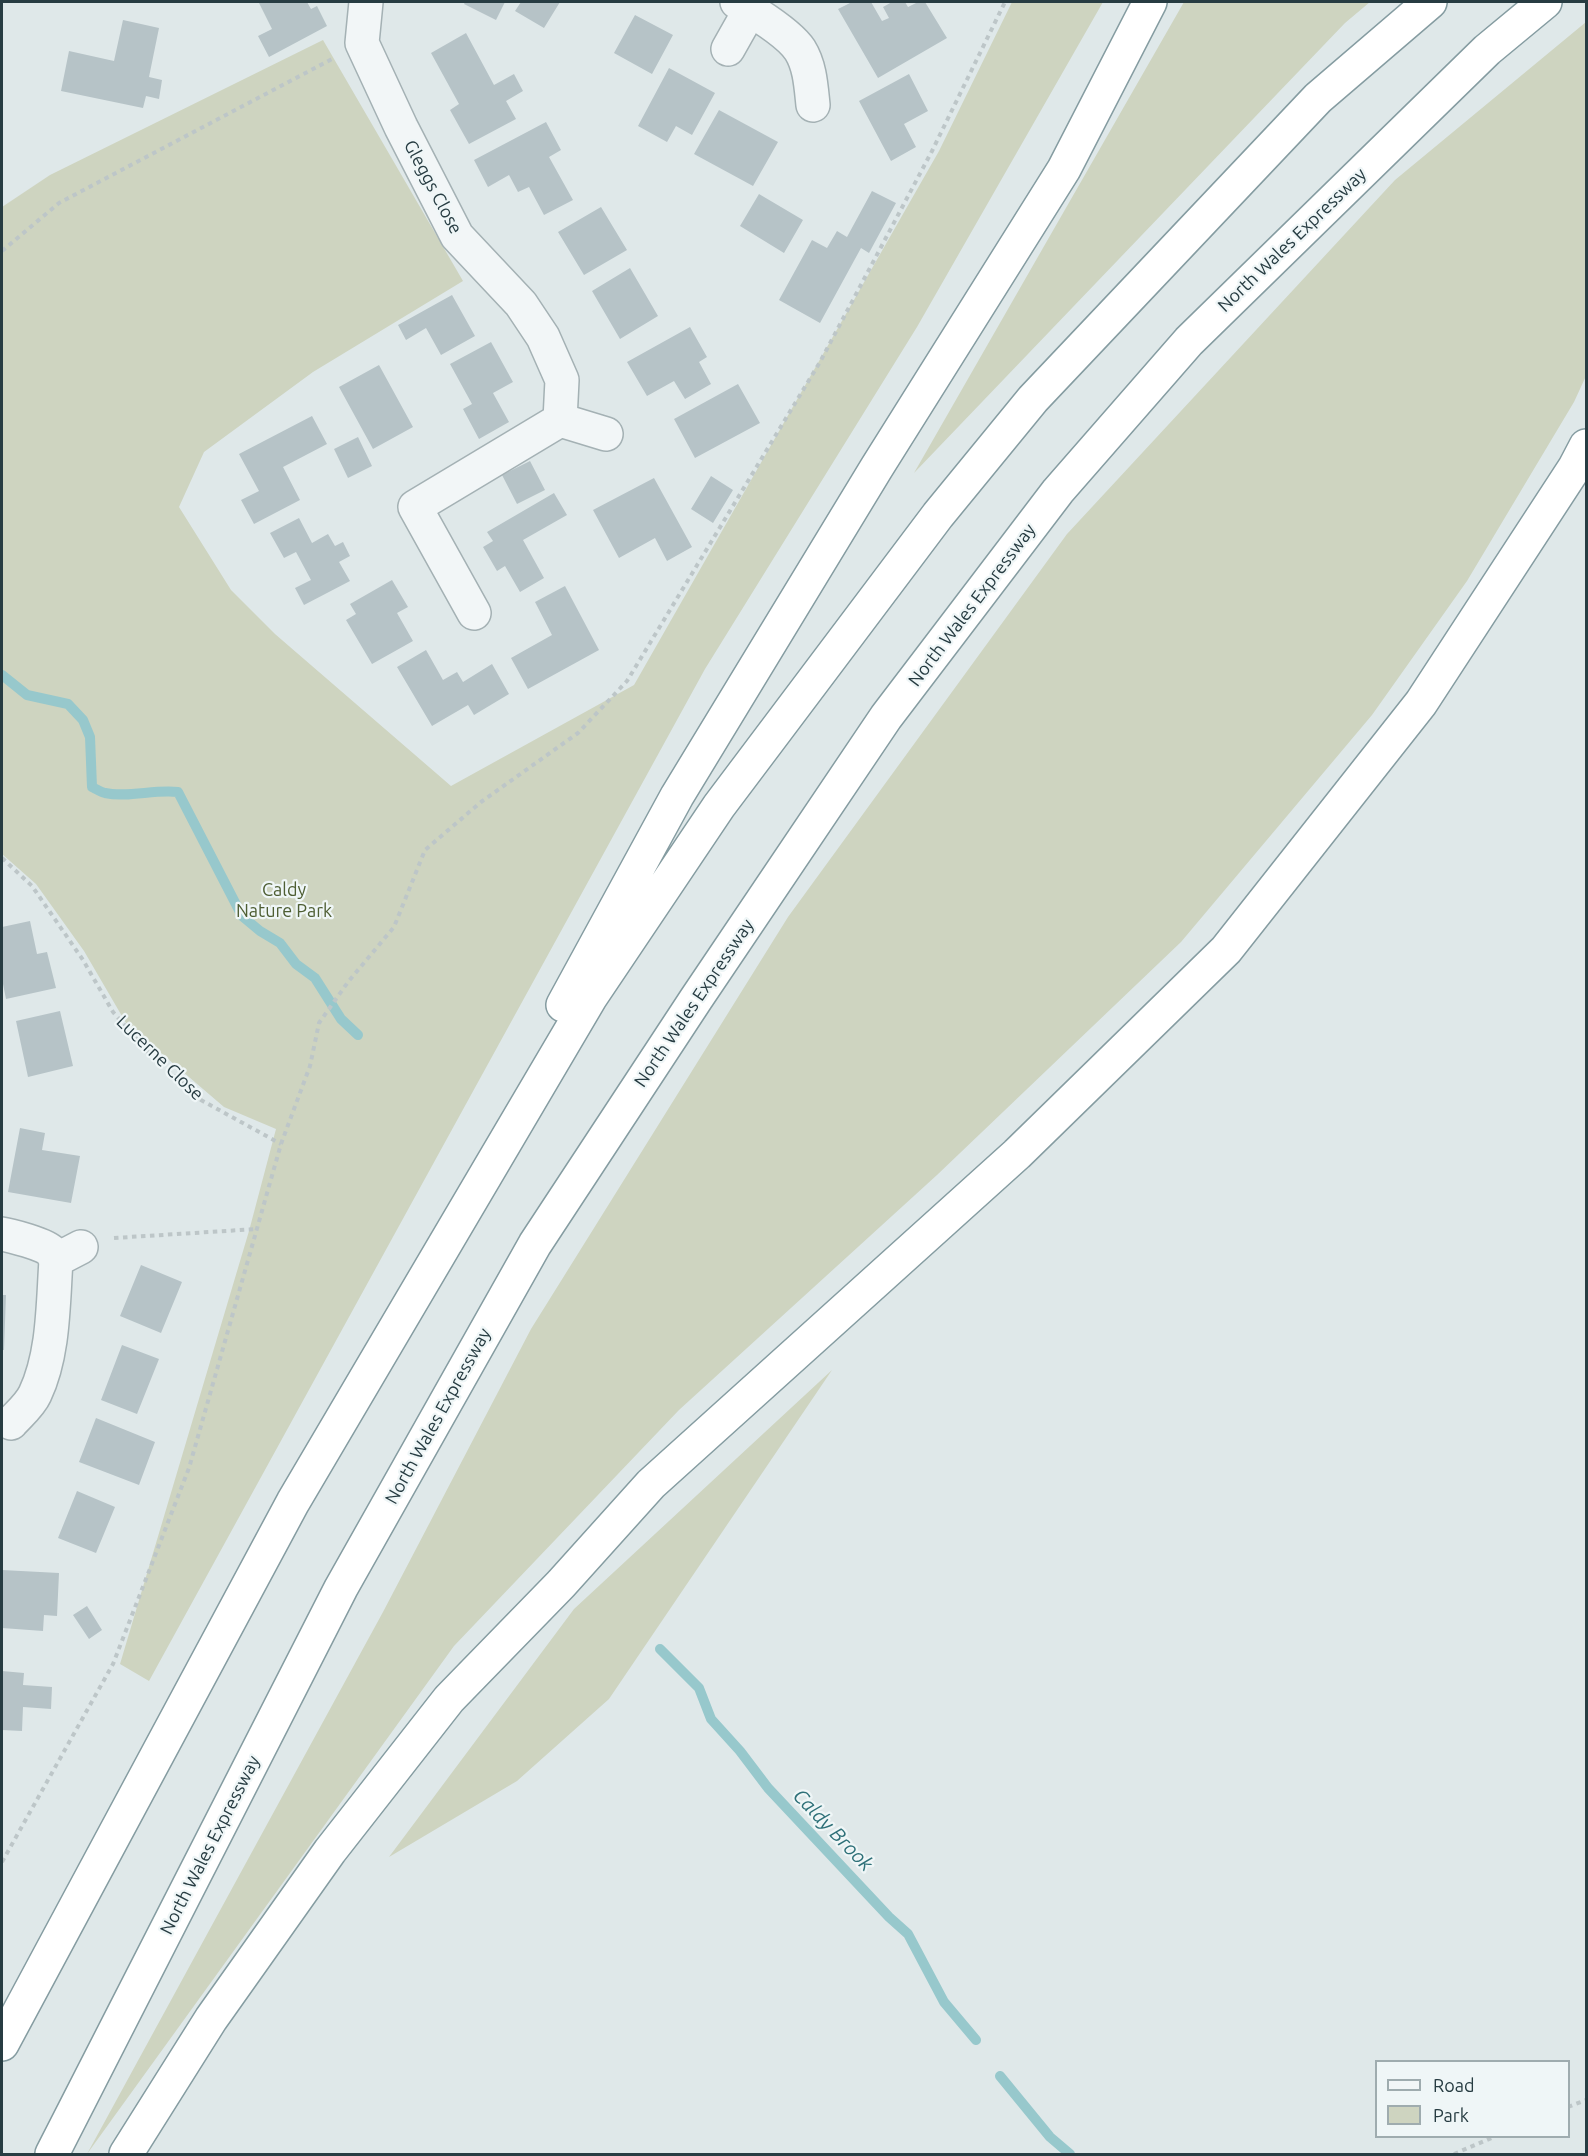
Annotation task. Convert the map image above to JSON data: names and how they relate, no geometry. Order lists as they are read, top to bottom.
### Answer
{
  "streets": {
    "highway": ["North Wales Expressway"],
    "street": ["Gleggs Close"],
    "path": ["Lucerne Close"]
  },
  "water": ["Caldy Brook"],
  "parks": ["Caldy Nature Park"],
  "legend": ["Road", "Park"]
}
